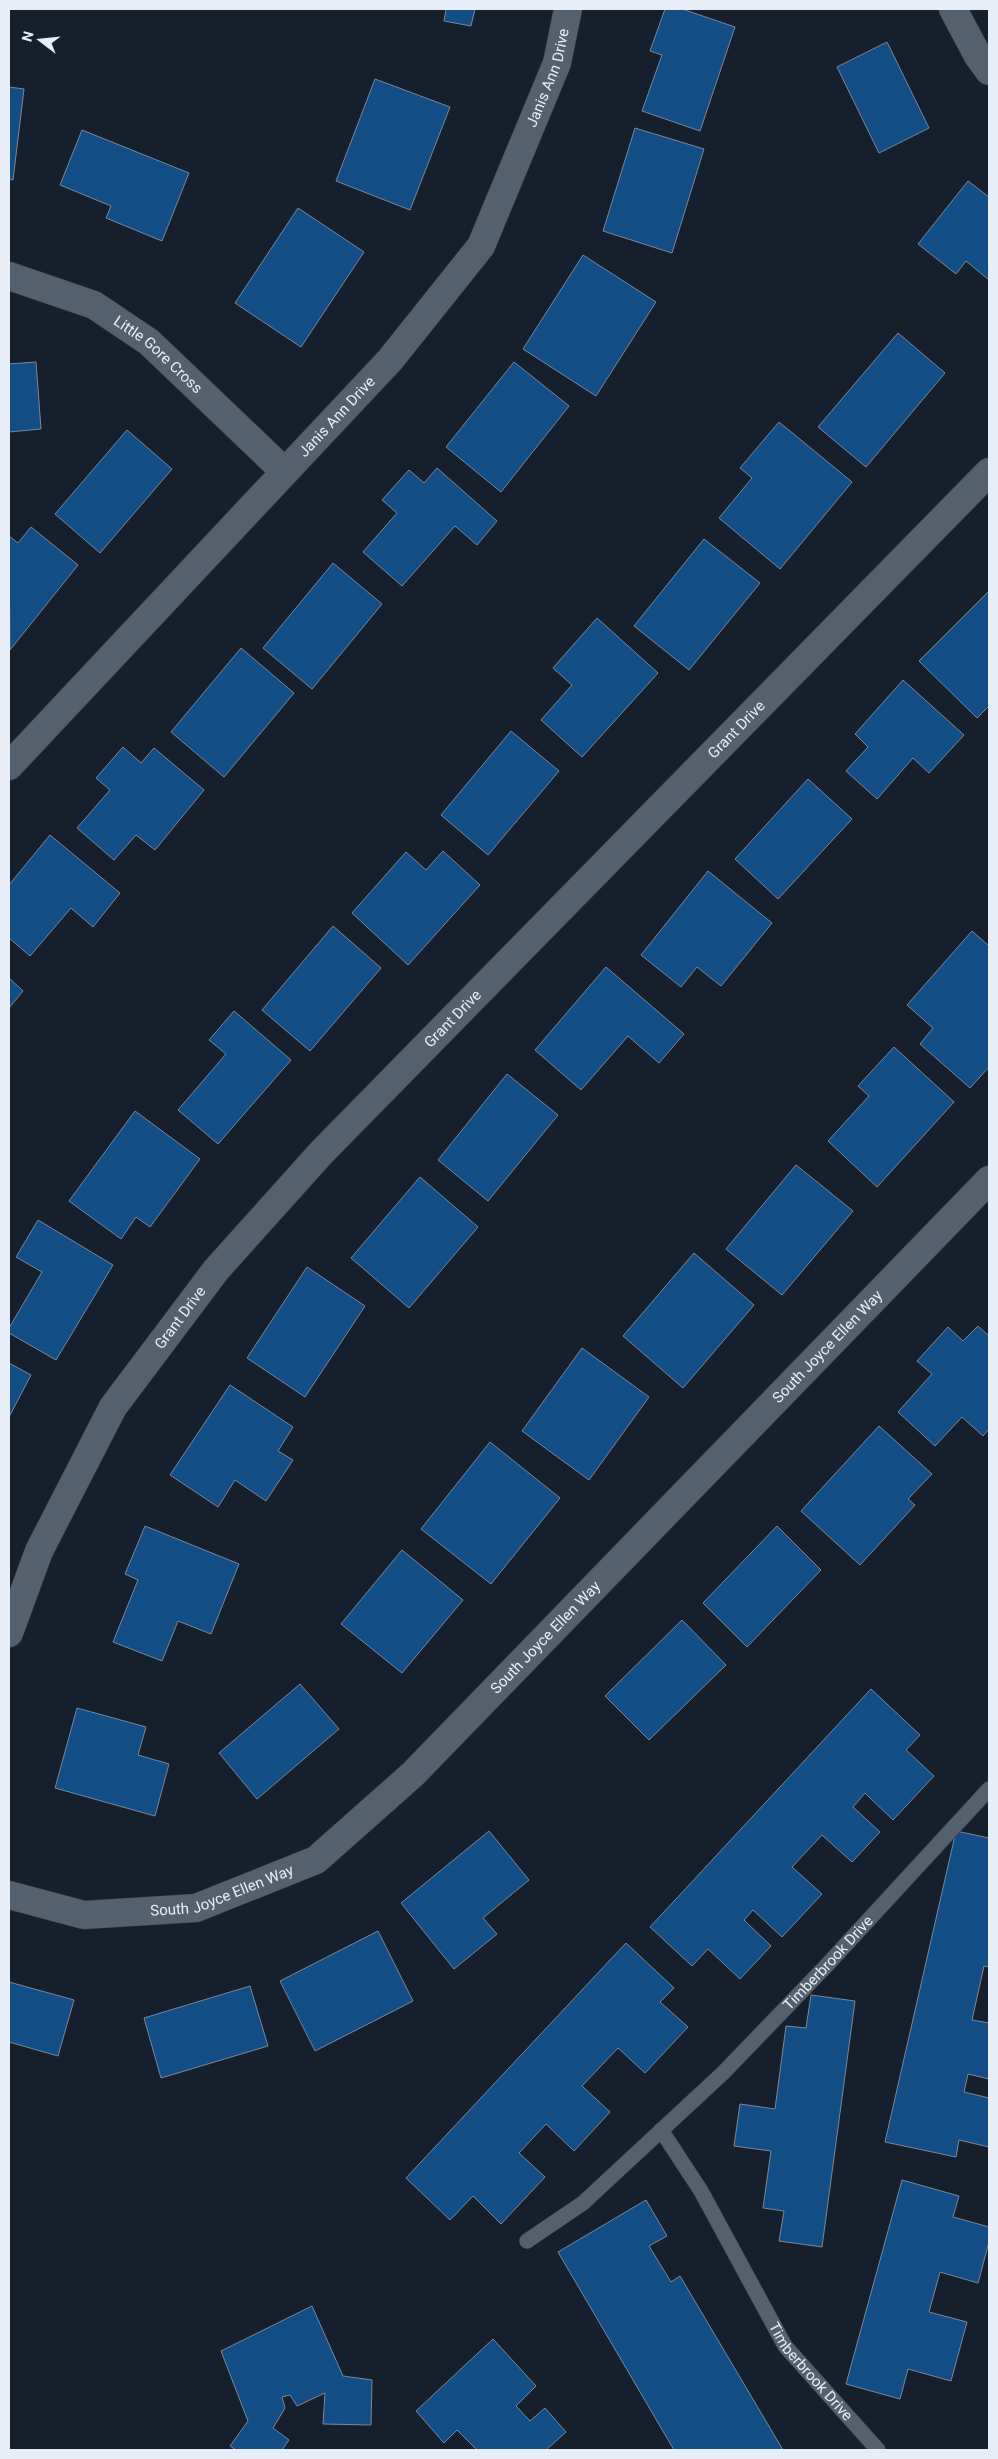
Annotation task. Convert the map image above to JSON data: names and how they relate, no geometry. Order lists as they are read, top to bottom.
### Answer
{
  "streets": {
    "street": [
      "Janis Ann Drive",
      "Little Gore Cross",
      "Grant Drive",
      "South Joyce Ellen Way"
    ],
    "lane": ["Timberbrook Drive"]
  },
  "crossings": [
    ["Janis Ann Drive", "Little Gore Cross"]
  ],
  "north": "left"
}
